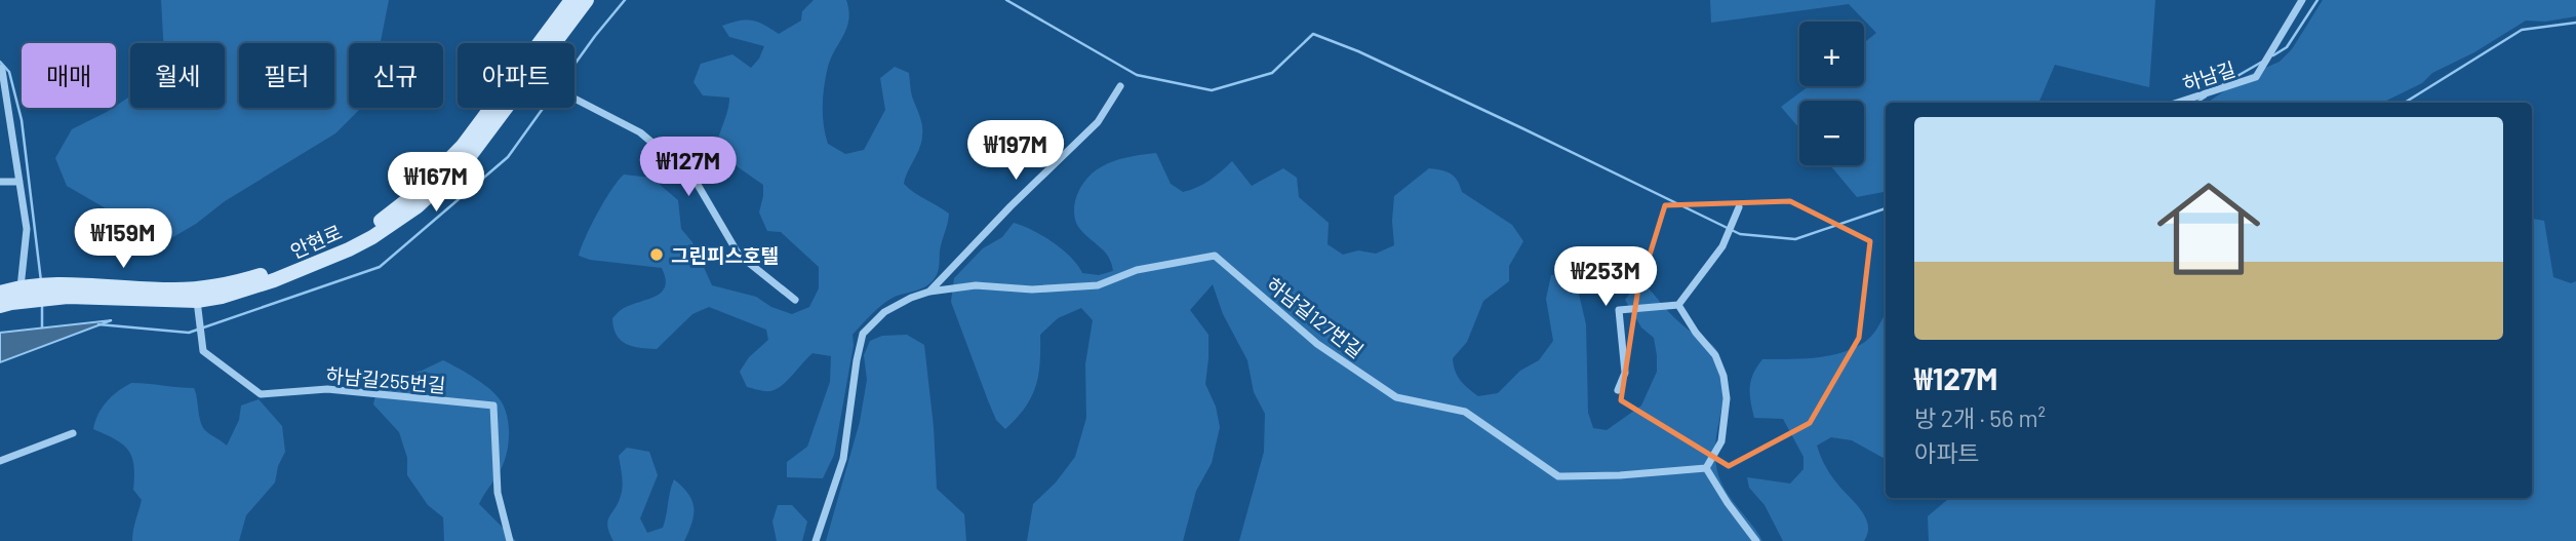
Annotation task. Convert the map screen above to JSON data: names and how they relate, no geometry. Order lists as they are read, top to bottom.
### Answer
{
  "streets": {
    "street": [
      "하남길",
      "안현로",
      "하남길127번길",
      "하남길255번길"
    ]
  },
  "crossings": [
    ["안현로", "하남길255번길"]
  ],
  "places": ["그린피스호텔"],
  "page": {
    "map_buttons": ["+", "−"],
    "chip": [
      "매매",
      "월세",
      "필터",
      "신규",
      "아파트"
    ],
    "list": [
      {
        "name": "₩127M",
        "note": "방 2개 · 56 m² · 아파트"
      }
    ],
    "price": [
      "₩197M",
      "₩127M",
      "₩167M",
      "₩159M",
      "₩253M"
    ]
  }
}
